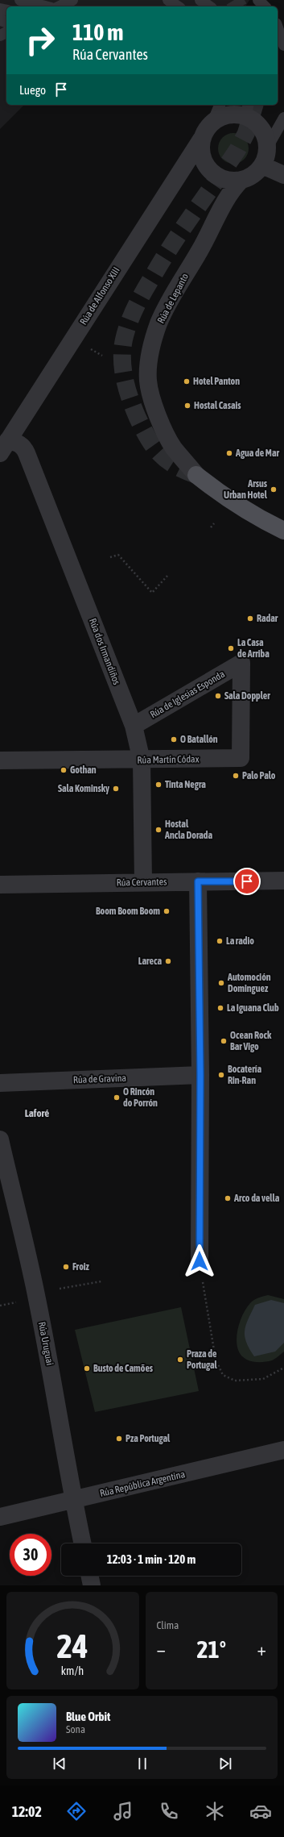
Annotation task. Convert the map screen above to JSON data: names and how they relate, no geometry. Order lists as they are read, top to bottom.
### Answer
{
  "streets": {
    "street": [
      "Rúa de Alfonso XIII",
      "Rúa de Lepanto",
      "Rúa dos Irmandiños",
      "Rúa de Iglesias Esponda",
      "Rúa Martín Códax",
      "Rúa Cervantes",
      "Rúa de Gravina",
      "Rúa Uruguai",
      "Rúa República Argentina"
    ]
  },
  "crossings": [
    ["Rúa de Alfonso XIII", "Rúa de Lepanto"],
    ["Rúa de Alfonso XIII", "Rúa dos Irmandiños"],
    ["Rúa dos Irmandiños", "Rúa de Iglesias Esponda"],
    ["Rúa dos Irmandiños", "Rúa Martín Códax"],
    ["Rúa dos Irmandiños", "Rúa Cervantes"],
    ["Rúa de Iglesias Esponda", "Rúa Martín Códax"],
    ["Rúa Uruguai", "Rúa República Argentina"]
  ],
  "districts": ["Laforé"],
  "places": [
    "Hotel Panton",
    "Hostal Casais",
    "Agua de Mar",
    "Arsus Urban Hotel",
    "Radar",
    "La Casa de Arriba",
    "Sala Doppler",
    "O Batallón",
    "Gothan",
    "Palo Palo",
    "Tinta Negra",
    "Sala Kominsky",
    "Hostal Ancla Dorada",
    "Boom Boom Boom",
    "La radio",
    "Lareca",
    "Automoción Dominguez",
    "La Iguana Club",
    "Ocean Rock Bar Vigo",
    "Bocatería Rin-Ran",
    "O Rincón do Porrón",
    "Arco da vella",
    "Froiz",
    "Praza de Portugal",
    "Busto de Camões",
    "Pza Portugal"
  ],
  "page": {
    "turn": ["110 m", "Rúa Cervantes"],
    "then": "Luego",
    "limit": "30",
    "trip": "12:03 · 1 min · 120 m",
    "tile": "Clima",
    "heat": ["−", "21°", "+"],
    "song": ["Blue Orbit", "Sona"],
    "tabs": "12:02",
    "gauge": ["24", "km/h"]
  }
}
